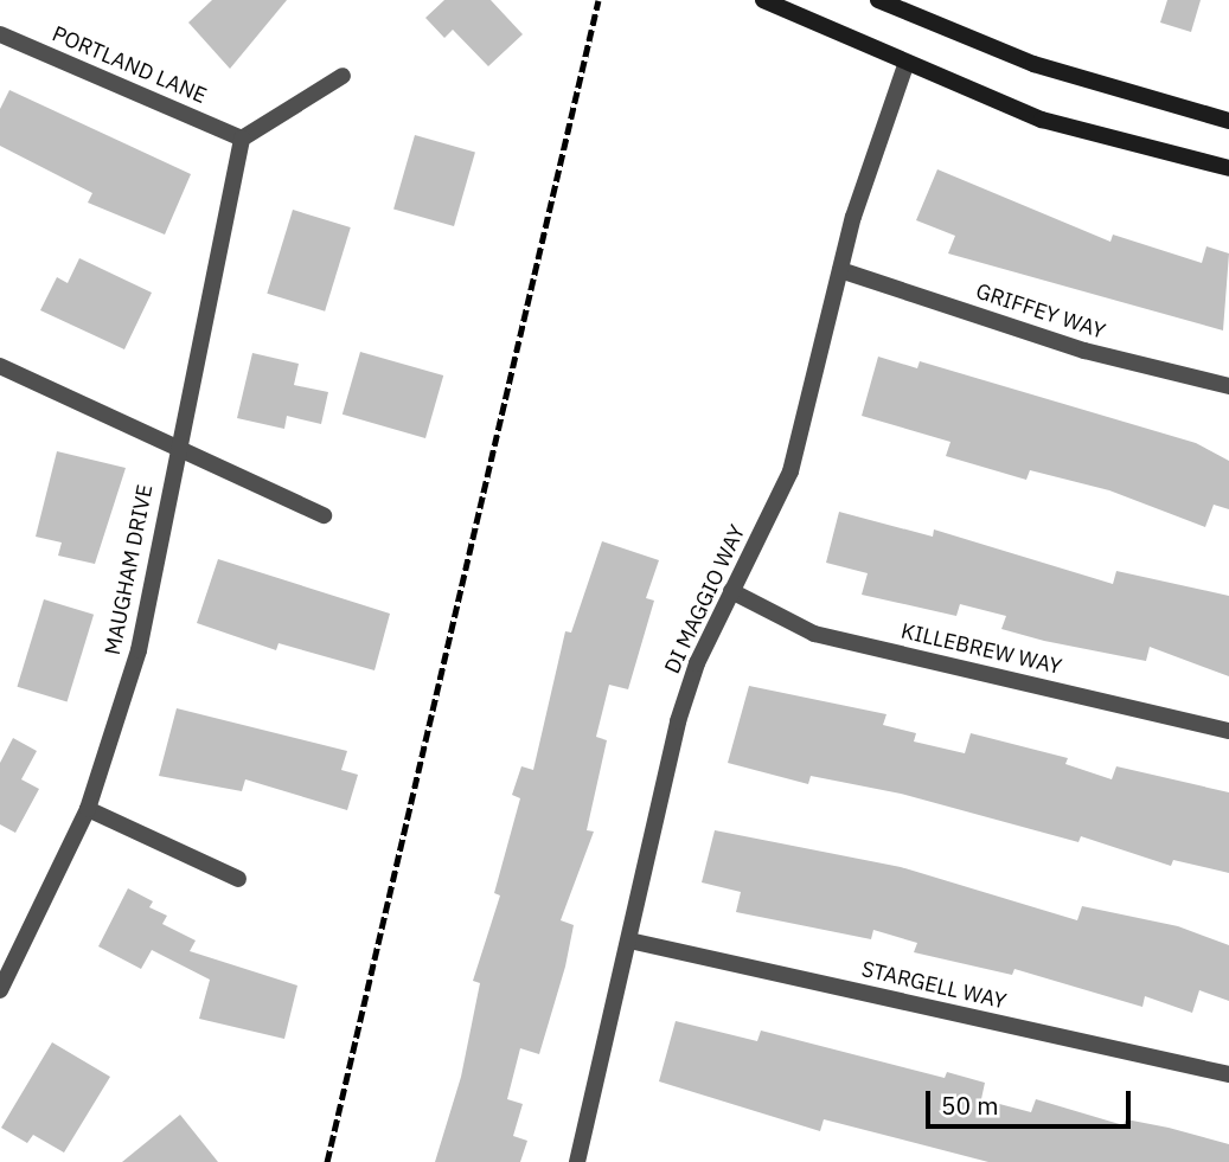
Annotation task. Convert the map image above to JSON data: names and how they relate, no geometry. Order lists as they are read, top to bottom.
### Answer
{
  "streets": {
    "street": [
      "PORTLAND LANE",
      "GRIFFEY WAY",
      "MAUGHAM DRIVE",
      "DI MAGGIO WAY",
      "KILLEBREW WAY",
      "STARGELL WAY"
    ]
  },
  "crossings": [
    ["PORTLAND LANE", "MAUGHAM DRIVE"],
    ["GRIFFEY WAY", "DI MAGGIO WAY"],
    ["DI MAGGIO WAY", "KILLEBREW WAY"],
    ["DI MAGGIO WAY", "STARGELL WAY"]
  ],
  "scale_bar": "50 m"
}
